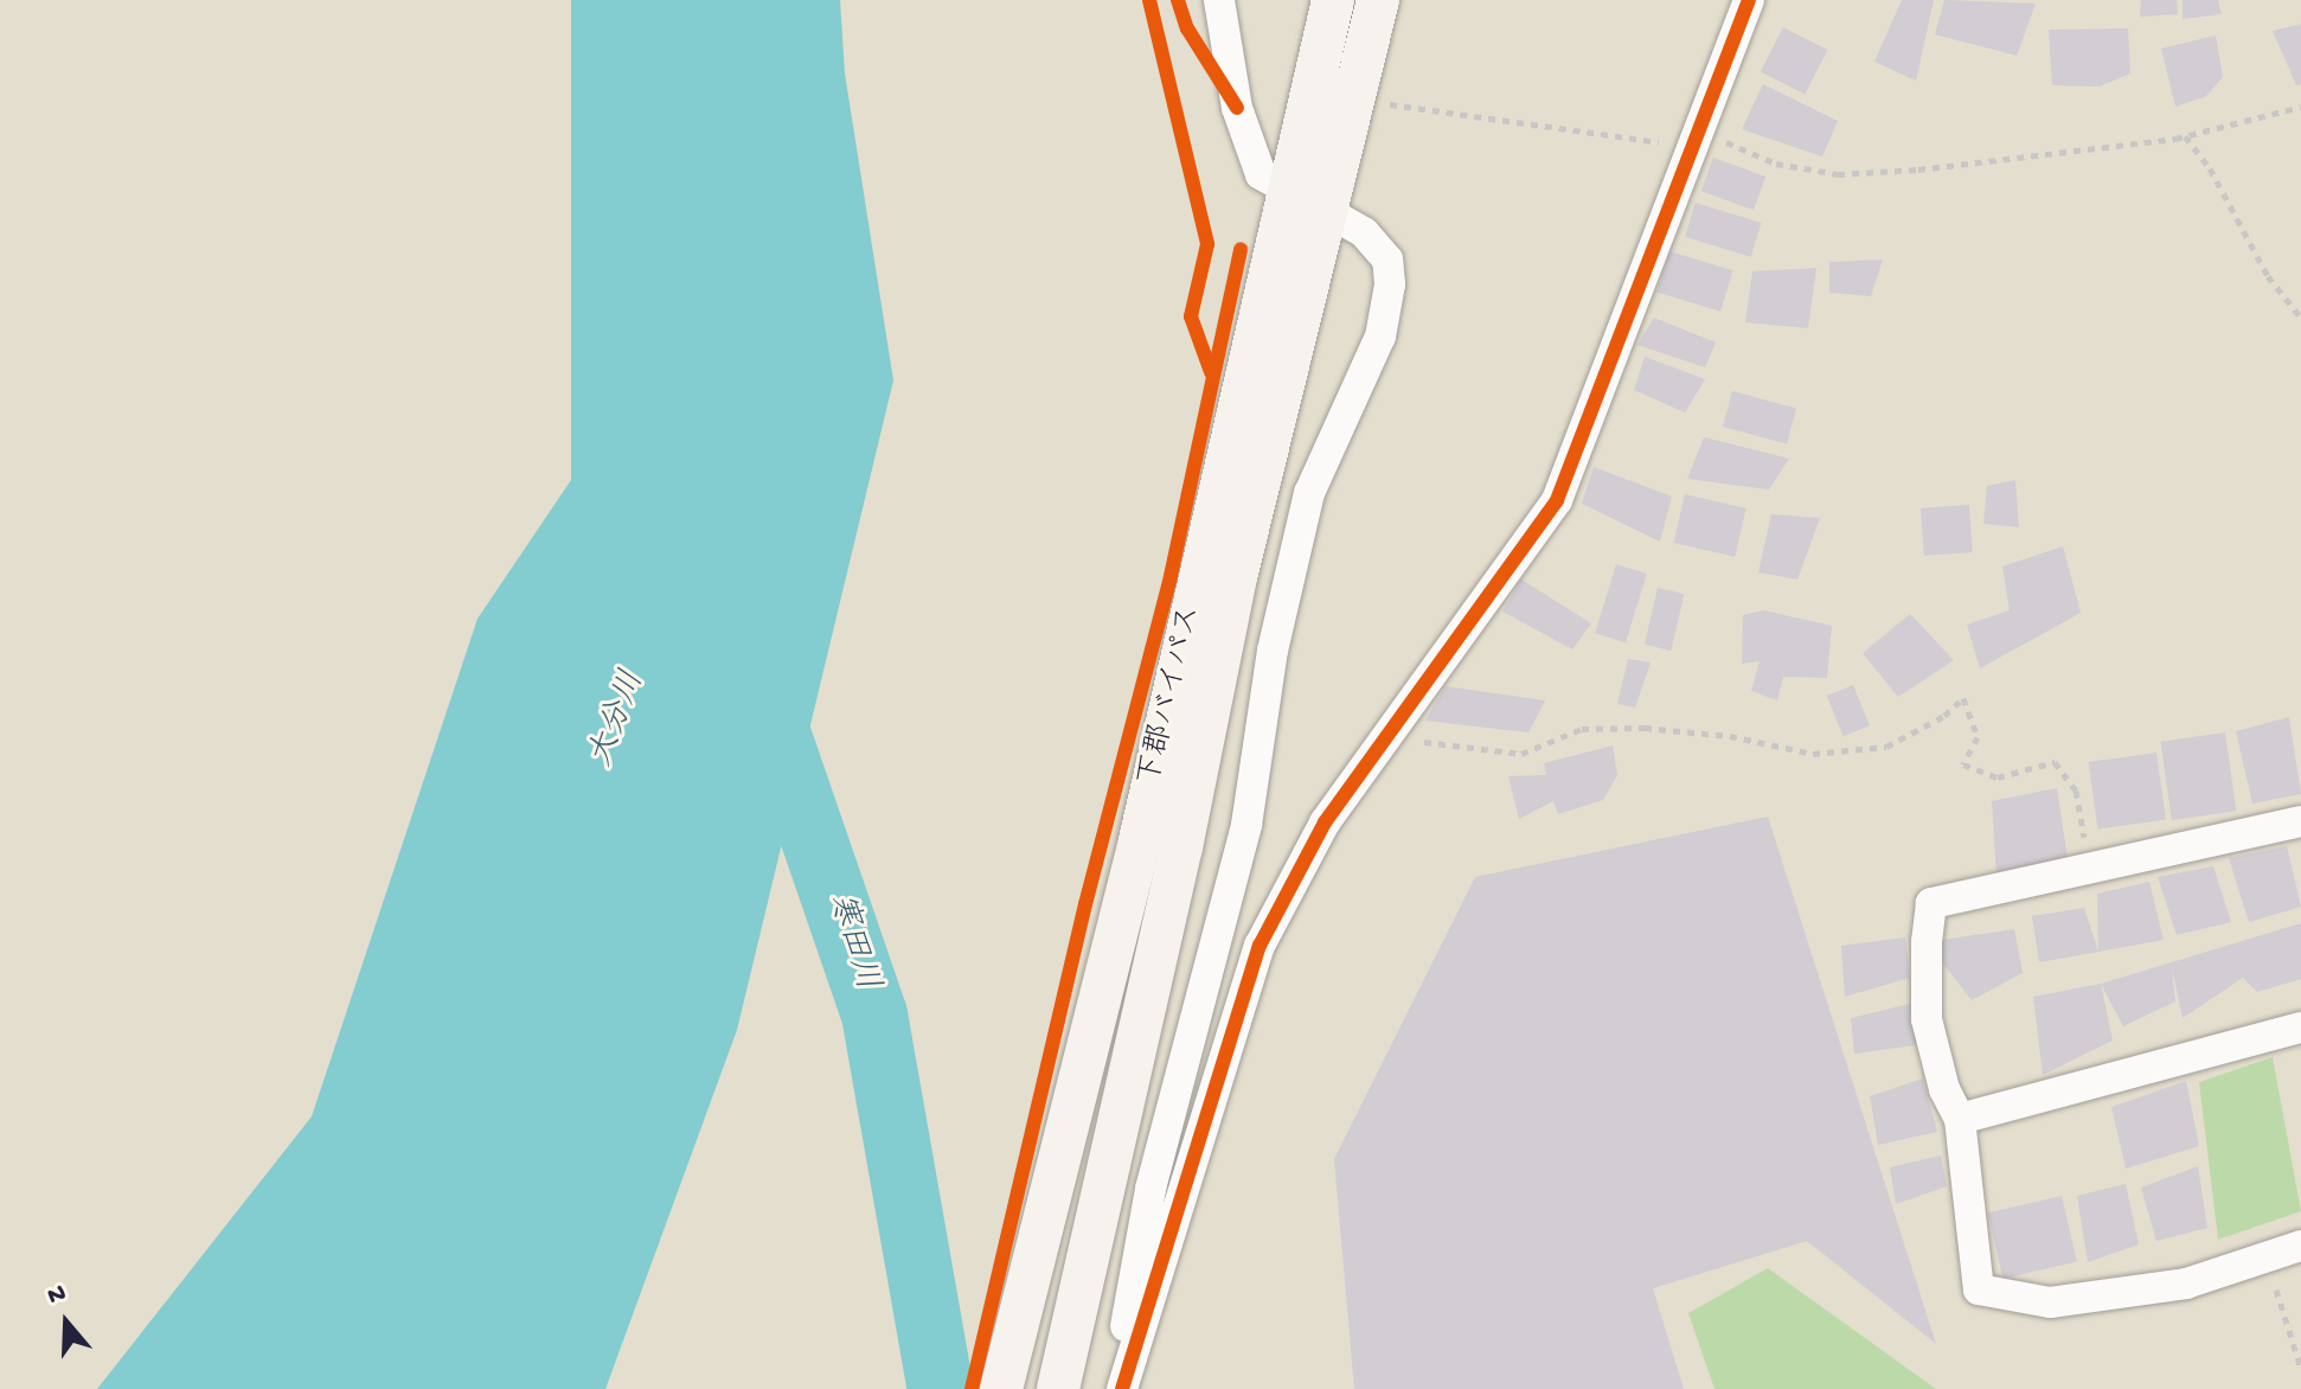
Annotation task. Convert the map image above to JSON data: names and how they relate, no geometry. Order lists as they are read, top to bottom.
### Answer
{
  "streets": {
    "street": ["下郡バイパス"]
  },
  "water": ["大分川", "寒田川"],
  "north": "top"
}
